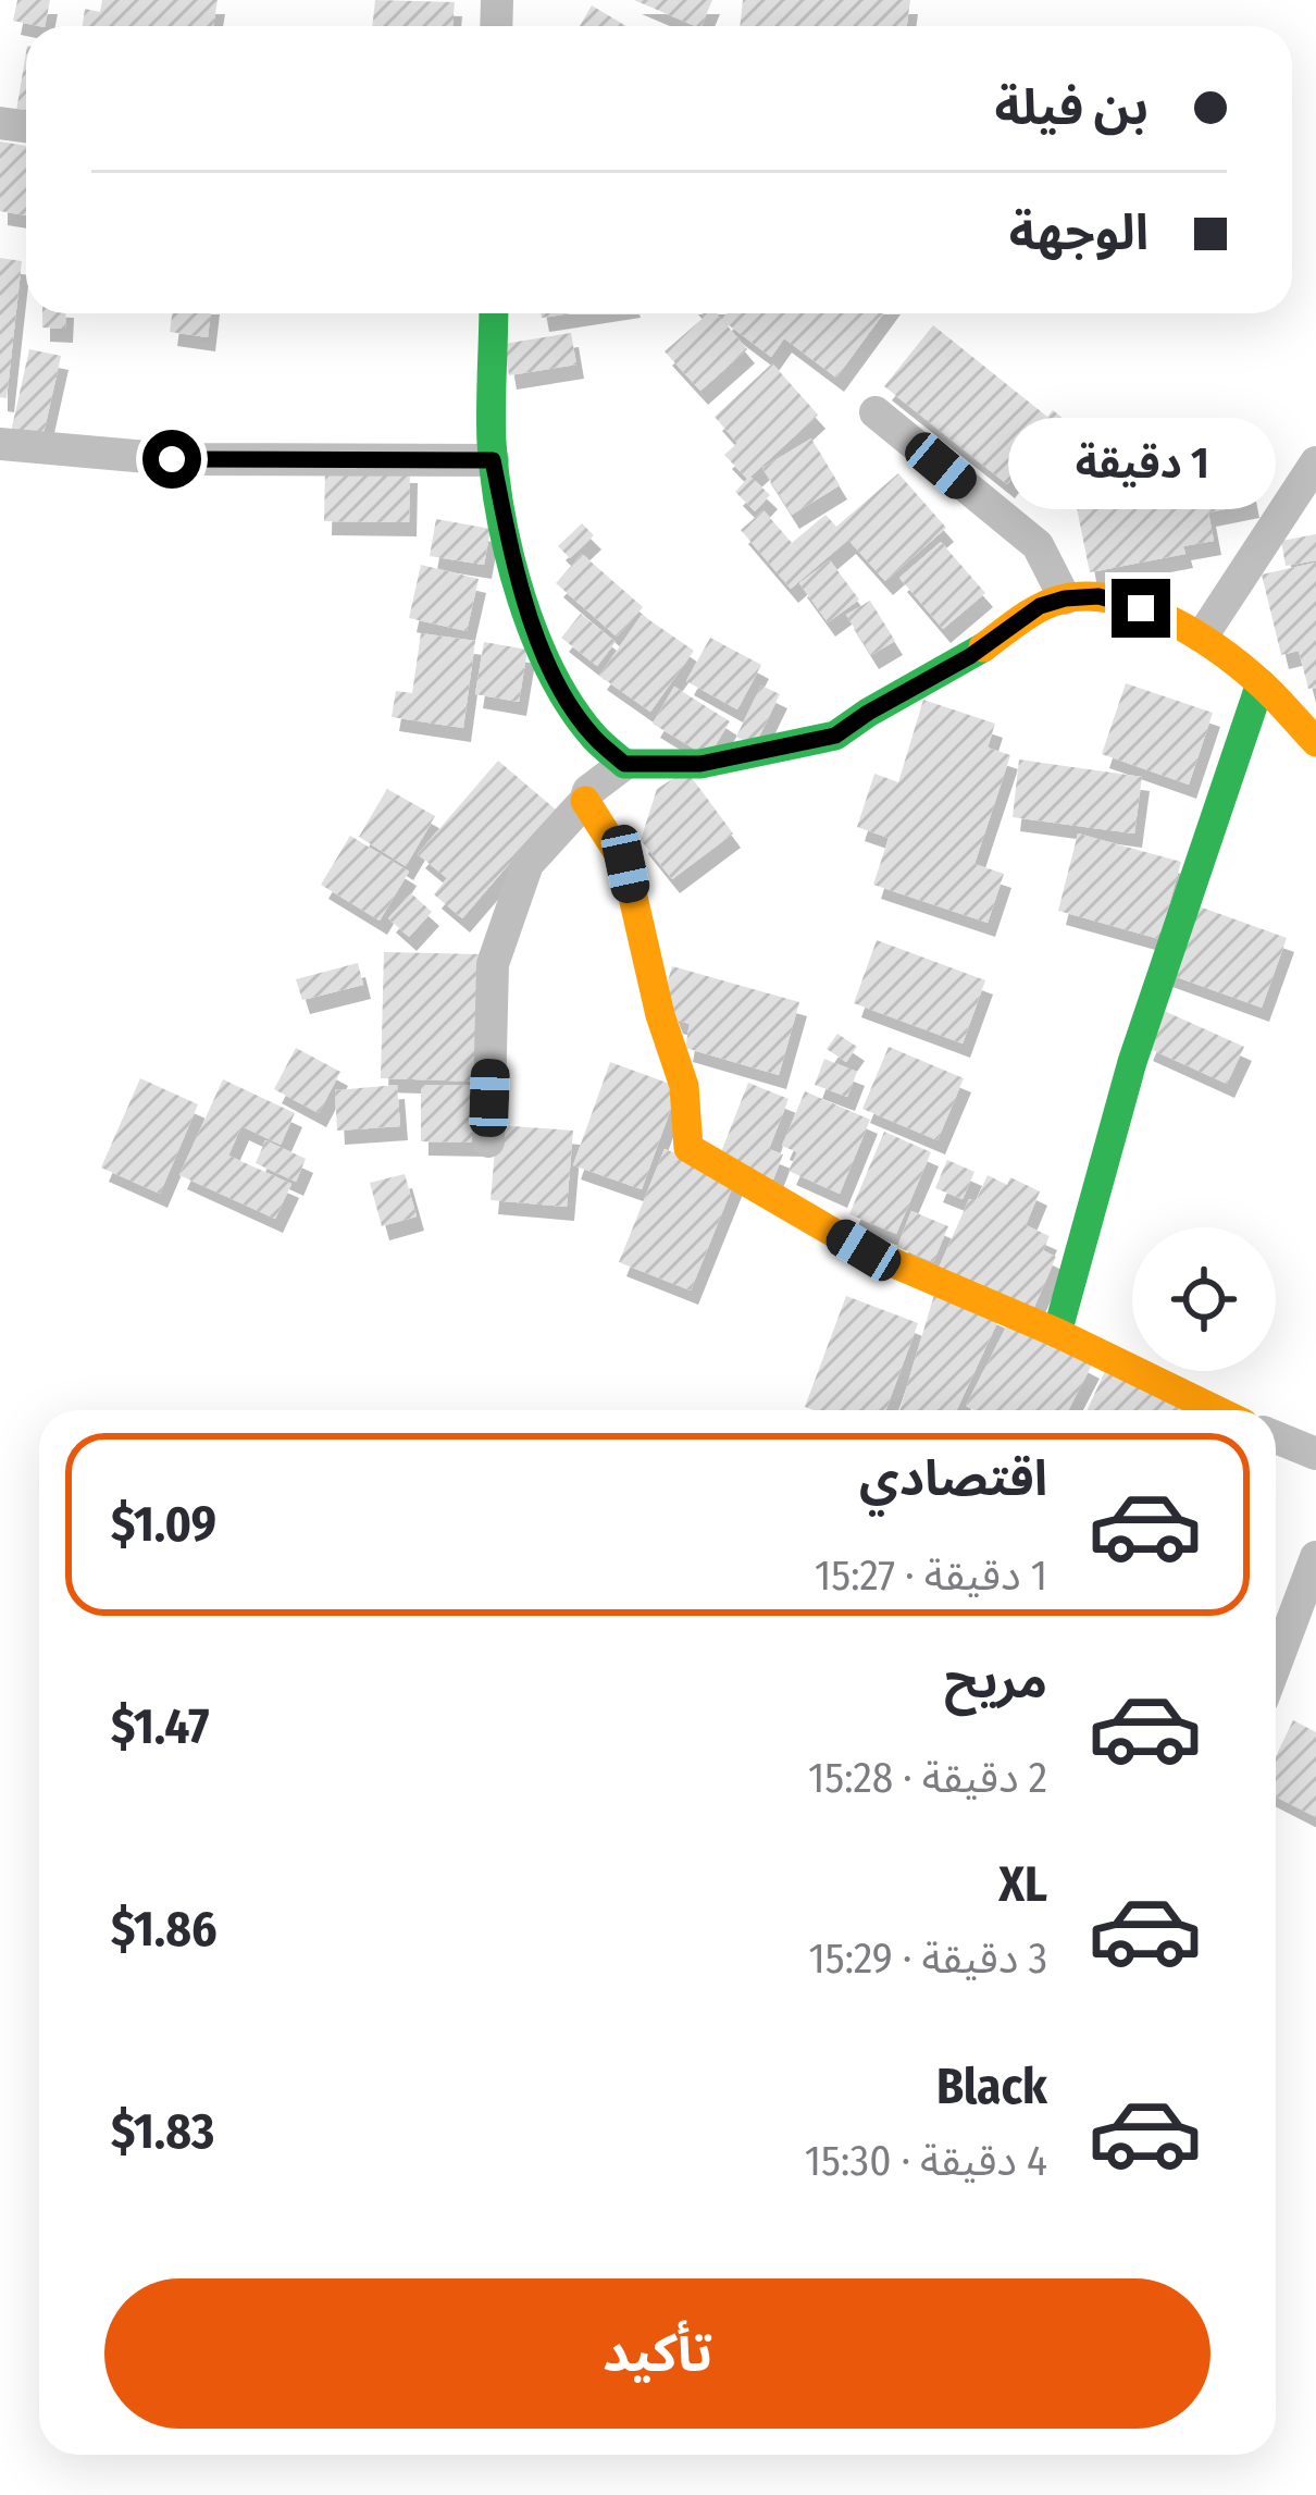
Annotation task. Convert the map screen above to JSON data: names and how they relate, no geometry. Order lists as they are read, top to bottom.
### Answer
{
  "page": {
    "banner": ["بن فيلة", "الوجهة"],
    "bubble": "1 دقيقة",
    "list": [
      {
        "name": "اقتصادي",
        "note": "1 دقيقة · 15:27",
        "value": "$1.09"
      },
      {
        "name": "مريح",
        "note": "2 دقيقة · 15:28",
        "value": "$1.47"
      },
      {
        "name": "XL",
        "note": "3 دقيقة · 15:29",
        "value": "$1.86"
      },
      {
        "name": "Black",
        "note": "4 دقيقة · 15:30",
        "value": "$1.83"
      }
    ],
    "buttons": "تأكيد"
  }
}
